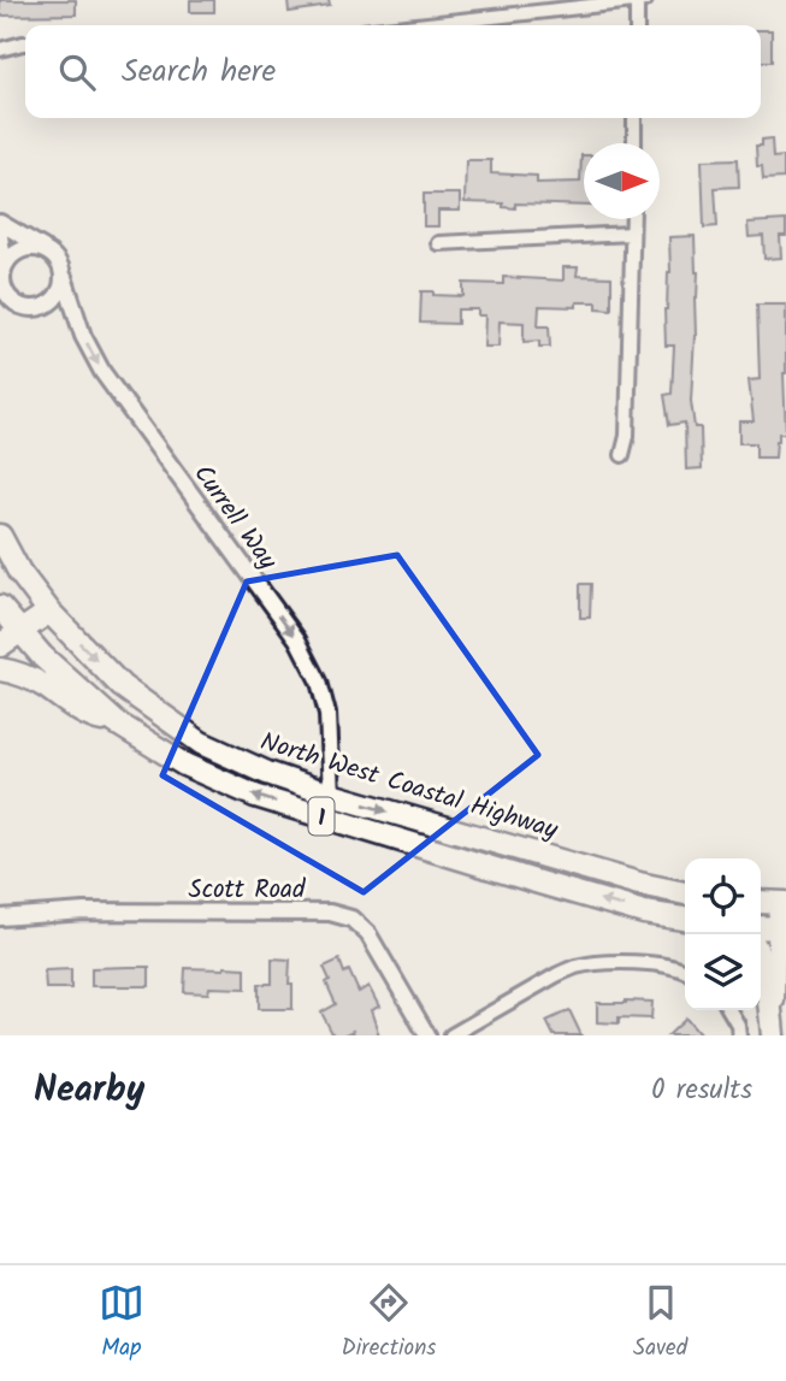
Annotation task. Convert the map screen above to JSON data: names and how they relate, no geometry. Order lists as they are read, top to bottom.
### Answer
{
  "streets": {
    "highway": ["North West Coastal Highway", "1"],
    "street": ["Currell Way", "Scott Road"]
  },
  "crossings": [
    ["Currell Way", "North West Coastal Highway"]
  ],
  "one_way": ["Currell Way"],
  "north": "right",
  "page": {
    "search": "Search here",
    "heading": ["Nearby", "0 results"],
    "nav": ["Map", "Directions", "Saved"]
  }
}
